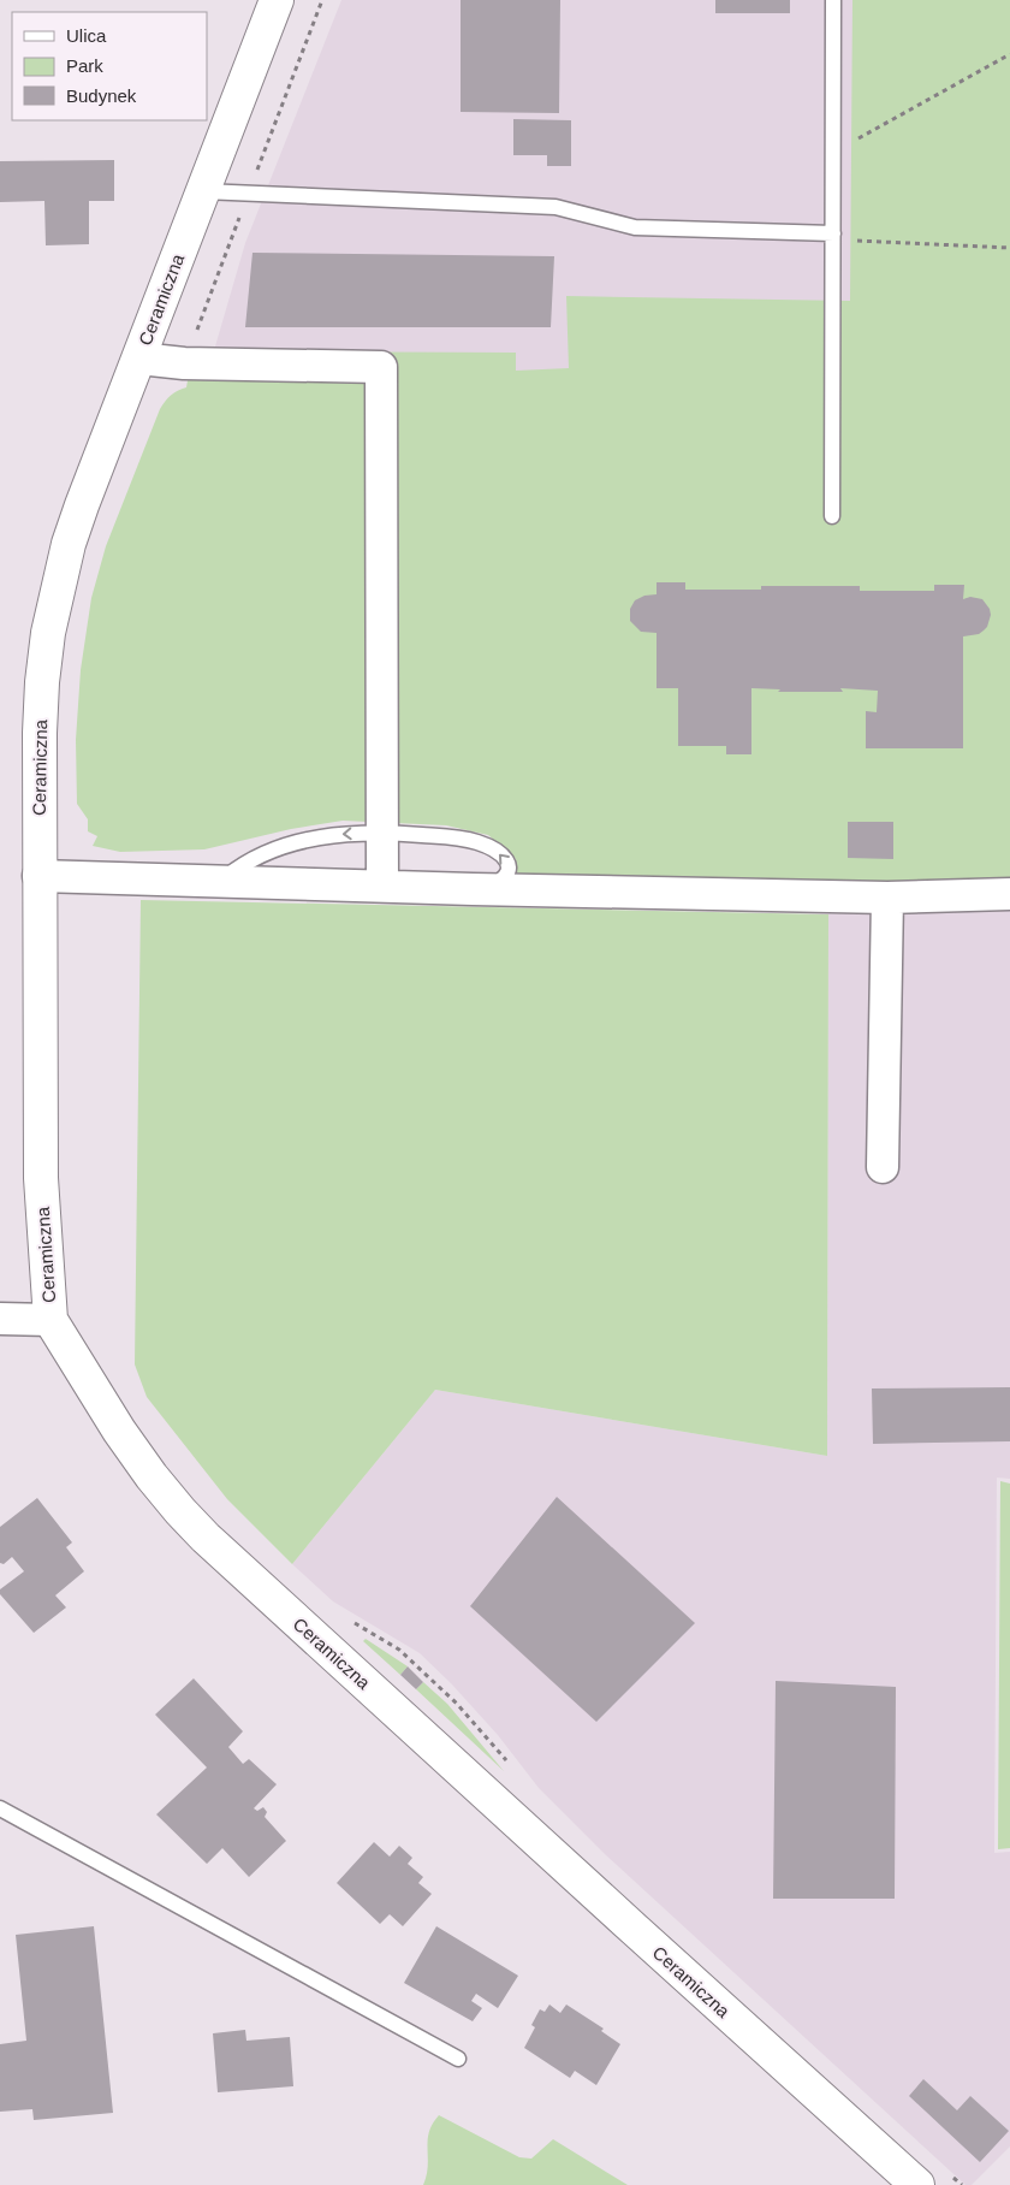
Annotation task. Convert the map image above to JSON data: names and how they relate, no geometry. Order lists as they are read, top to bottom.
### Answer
{
  "streets": {
    "street": ["Ceramiczna"]
  },
  "legend": ["Ulica", "Park", "Budynek"]
}
